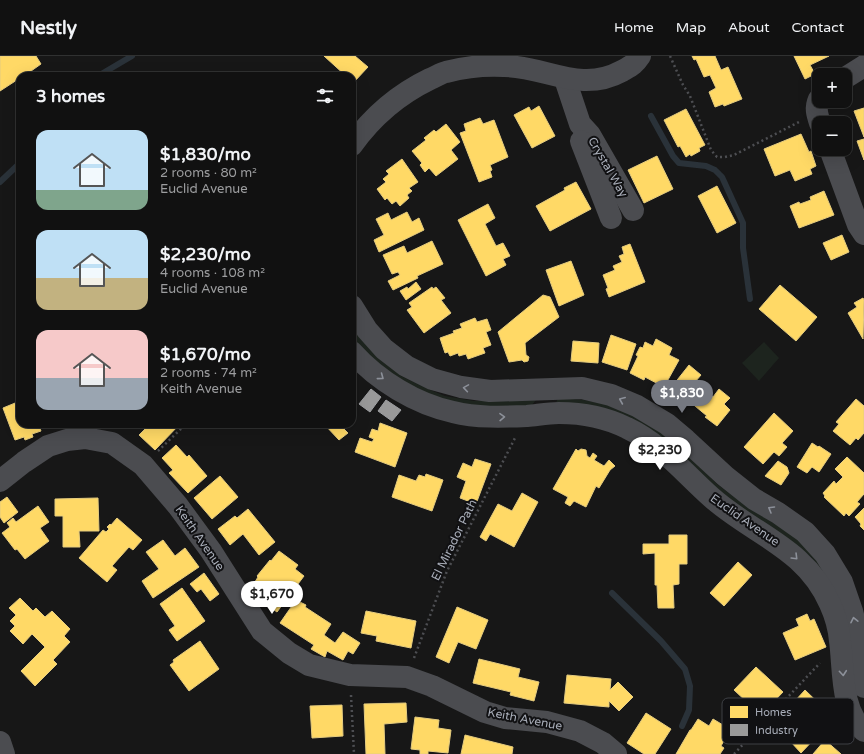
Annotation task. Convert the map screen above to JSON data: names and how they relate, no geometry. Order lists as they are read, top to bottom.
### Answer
{
  "streets": {
    "street": ["Crystal Way", "Euclid Avenue", "Keith Avenue"],
    "path": ["El Mirador Path"]
  },
  "crossings": [
    ["Euclid Avenue", "El Mirador Path"],
    ["Keith Avenue", "El Mirador Path"]
  ],
  "legend": ["Homes", "Industry"],
  "page": {
    "header": "Nestly",
    "nav": [
      "Home",
      "Map",
      "About",
      "Contact"
    ],
    "map_buttons": ["+", "−"],
    "heading": "3 homes",
    "list": [
      {
        "name": "$1,830/mo",
        "note": "2 rooms · 80 m² · Euclid Avenue"
      },
      {
        "name": "$2,230/mo",
        "note": "4 rooms · 108 m² · Euclid Avenue"
      },
      {
        "name": "$1,670/mo",
        "note": "2 rooms · 74 m² · Keith Avenue"
      }
    ],
    "price": ["$1,830", "$2,230", "$1,670"]
  }
}
